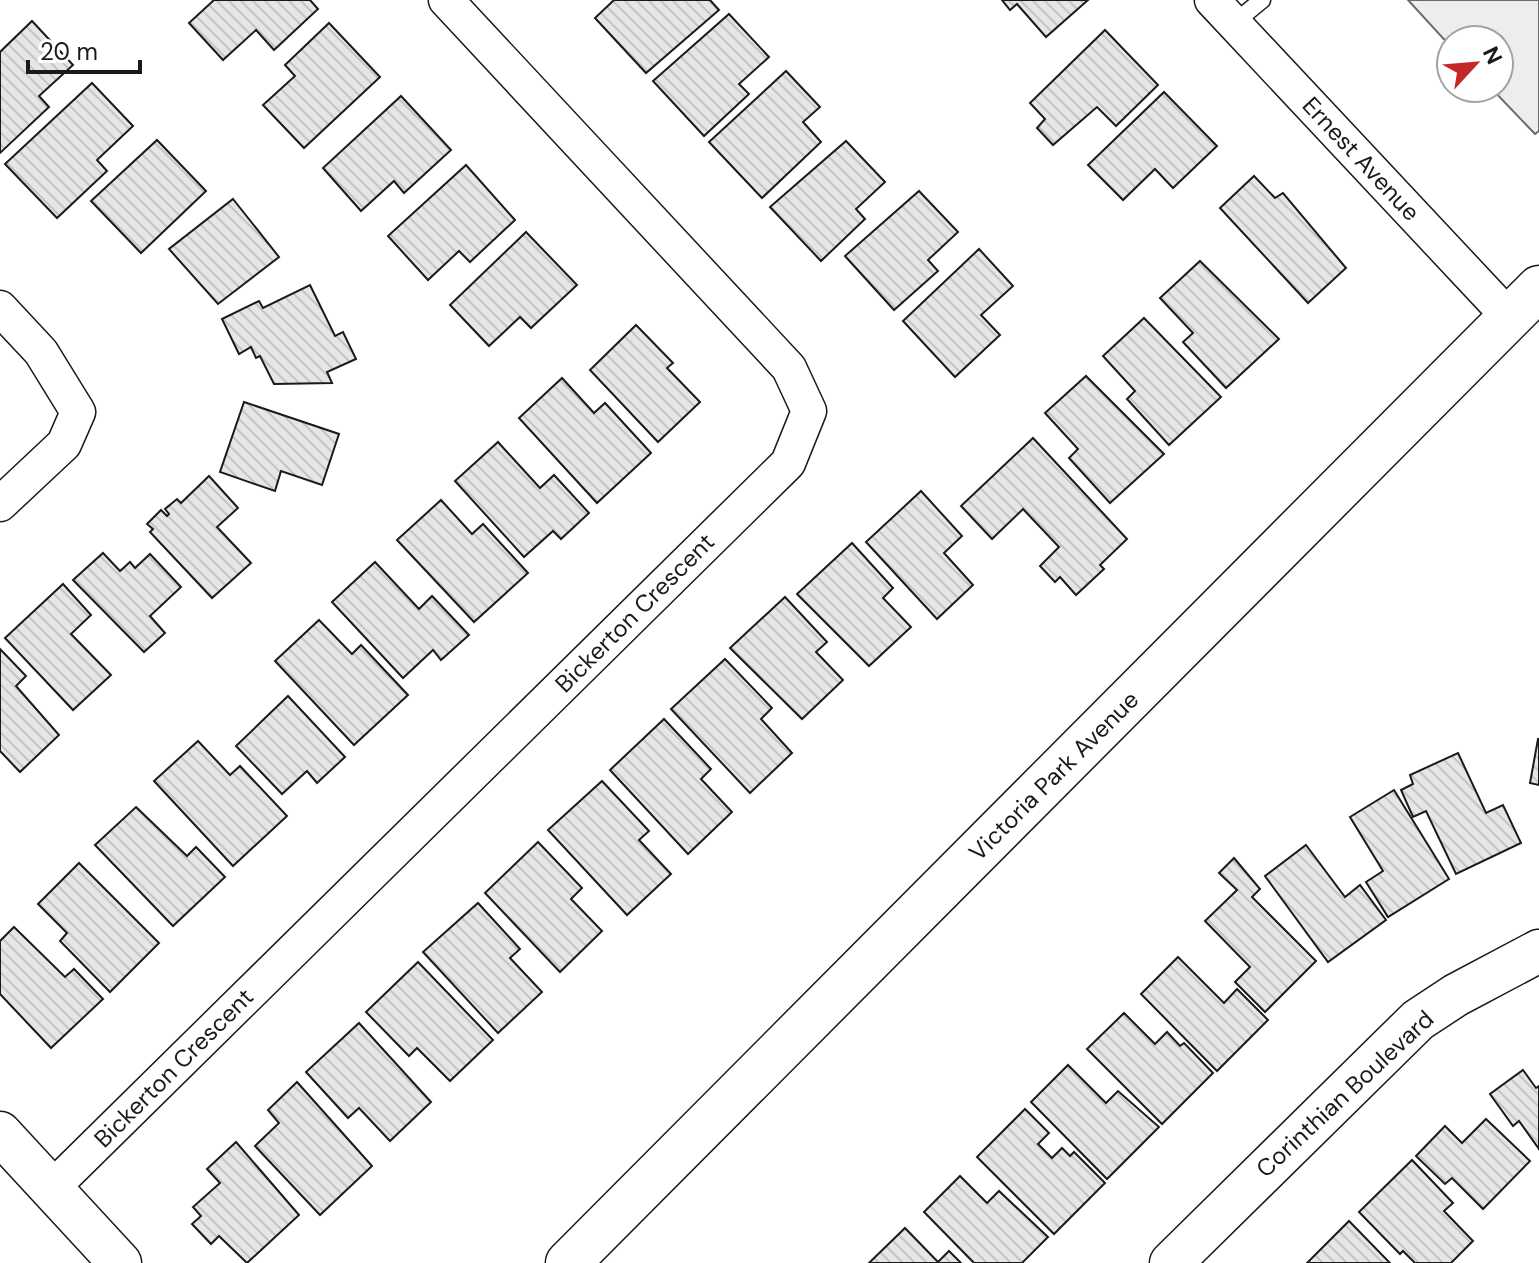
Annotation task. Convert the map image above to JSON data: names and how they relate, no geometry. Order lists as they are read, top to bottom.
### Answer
{
  "streets": {
    "main road": ["Victoria Park Avenue"],
    "street": ["Ernest Avenue", "Bickerton Crescent", "Corinthian Boulevard"]
  },
  "crossings": [
    ["Ernest Avenue", "Victoria Park Avenue"]
  ],
  "scale_bar": "20 m",
  "north": "top right"
}
